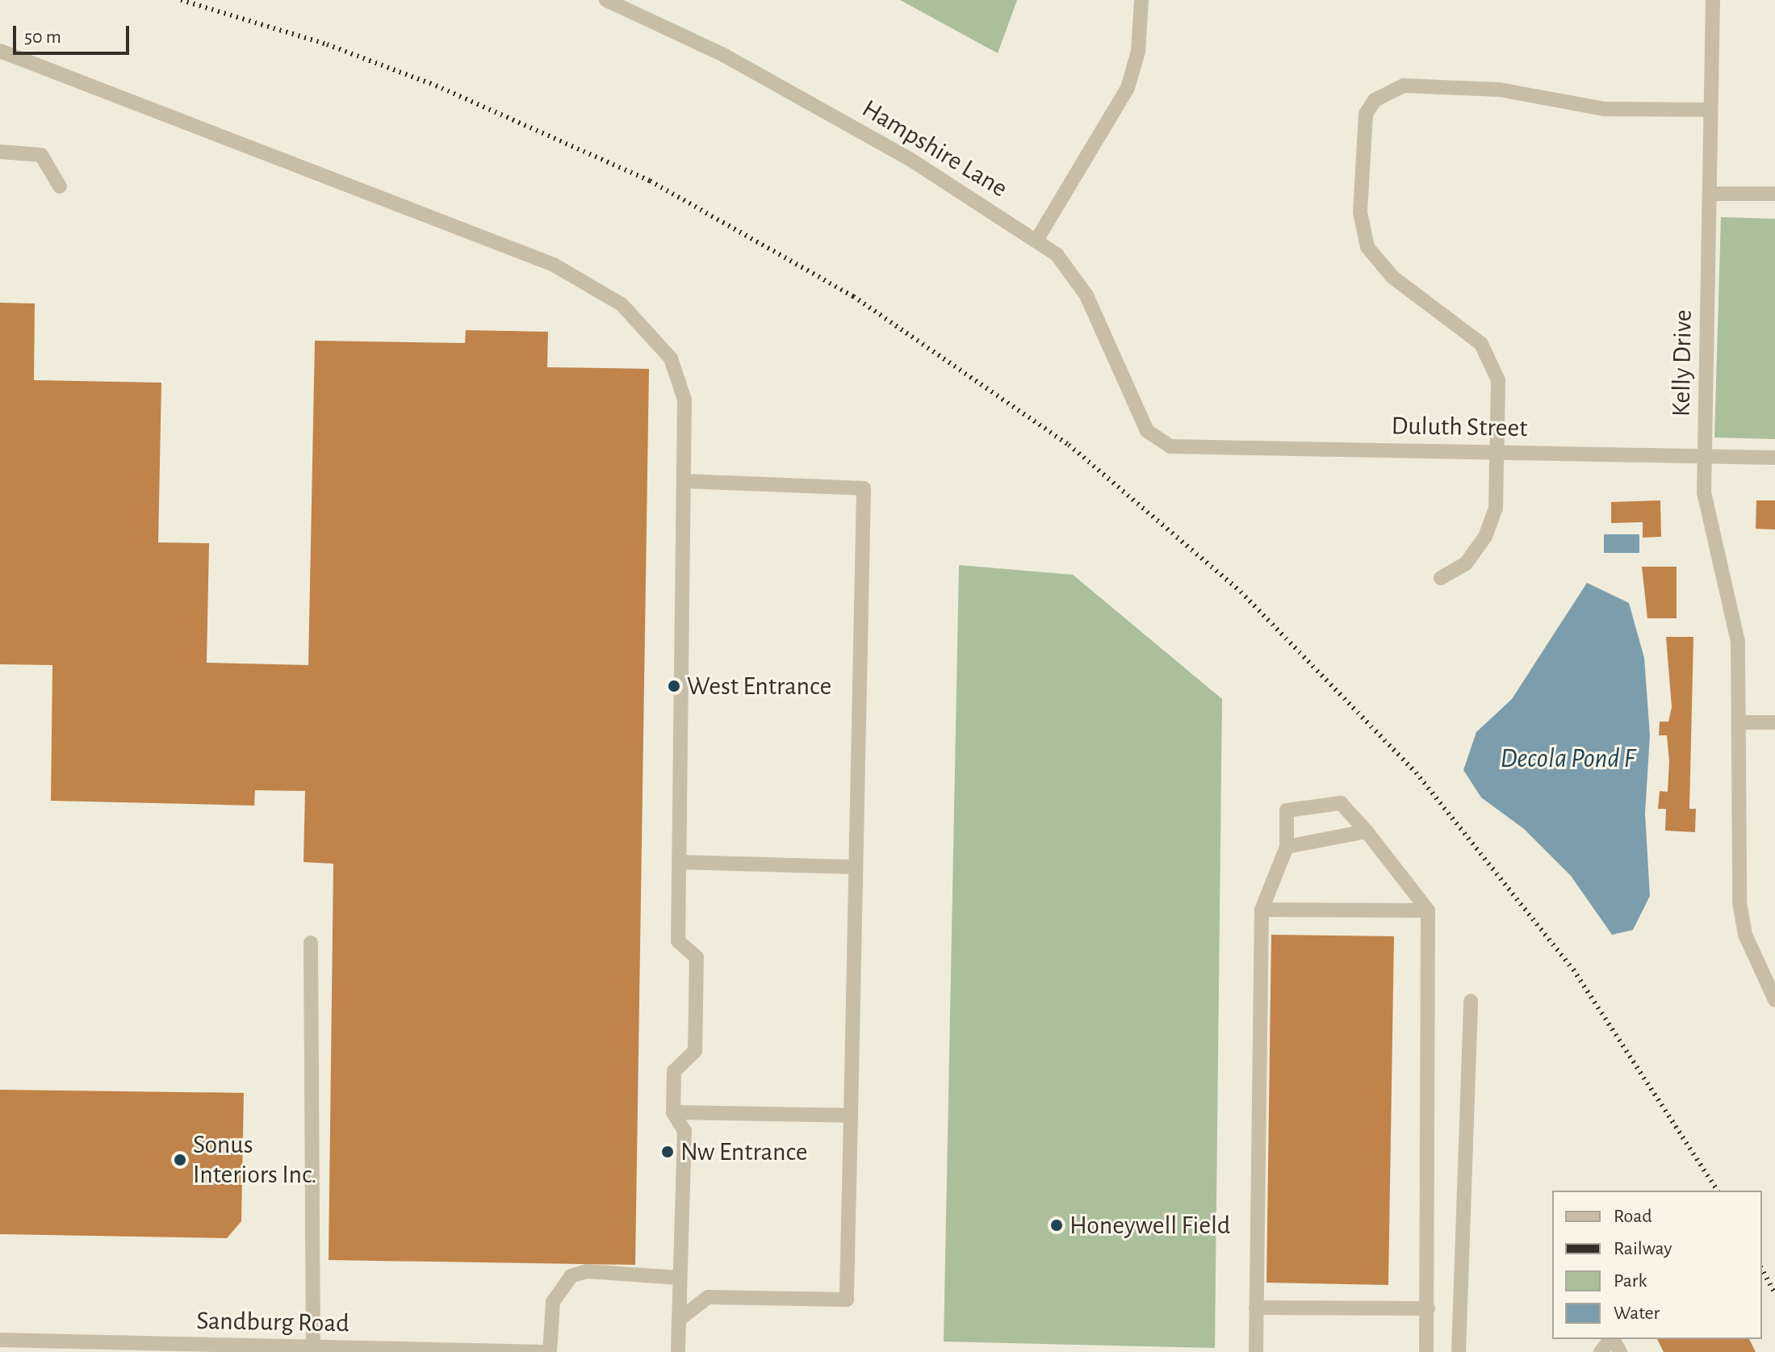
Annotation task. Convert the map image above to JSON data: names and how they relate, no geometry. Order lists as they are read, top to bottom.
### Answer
{
  "streets": {
    "street": [
      "Hampshire Lane",
      "Kelly Drive",
      "Duluth Street",
      "Sandburg Road"
    ]
  },
  "crossings": [
    ["Hampshire Lane", "Duluth Street"],
    ["Kelly Drive", "Duluth Street"]
  ],
  "water": ["Decola Pond F"],
  "places": [
    "West Entrance",
    "Nw Entrance",
    "Sonus Interiors Inc.",
    "Honeywell Field"
  ],
  "legend": [
    "Road",
    "Railway",
    "Park",
    "Water"
  ],
  "scale_bar": "50 m"
}
